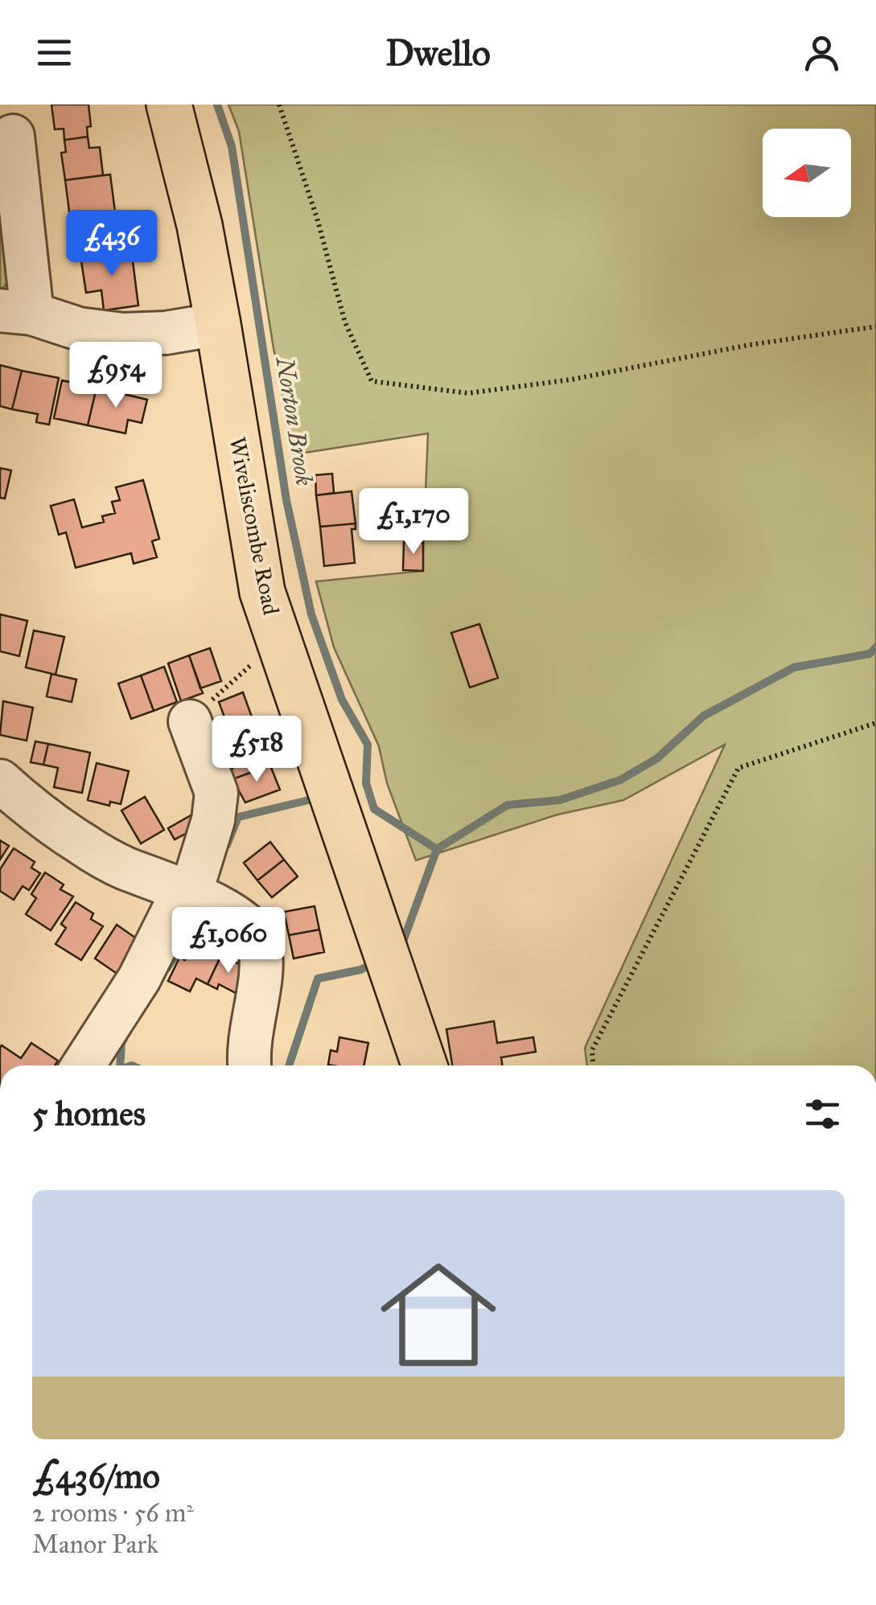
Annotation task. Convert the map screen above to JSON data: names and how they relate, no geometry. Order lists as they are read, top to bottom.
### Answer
{
  "streets": {
    "main road": ["Wiveliscombe Road"]
  },
  "water": ["Norton Brook"],
  "north": "left",
  "page": {
    "header": "Dwello",
    "price": [
      "£436",
      "£954",
      "£1,170",
      "£518",
      "£1,060"
    ],
    "heading": "5 homes",
    "list": [
      {
        "name": "£436/mo",
        "note": "2 rooms · 56 m² · Manor Park"
      }
    ]
  }
}
